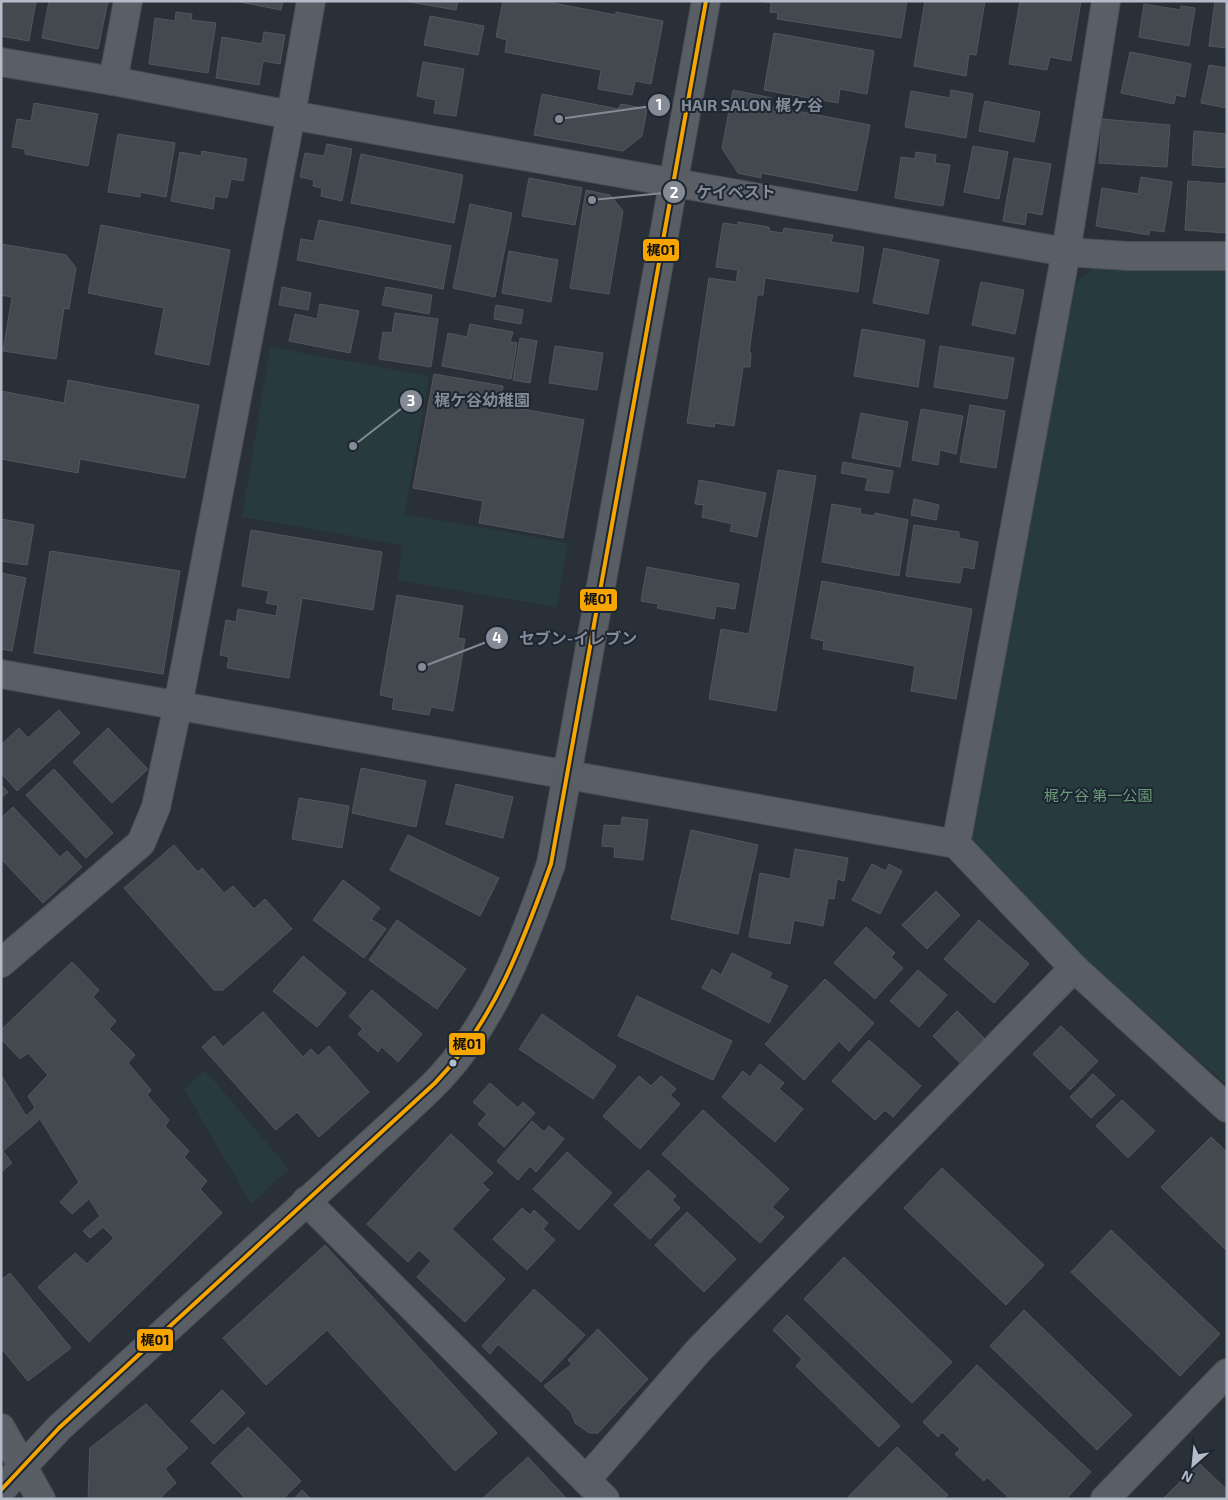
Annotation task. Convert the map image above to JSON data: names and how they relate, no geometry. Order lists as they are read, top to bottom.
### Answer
{
  "parks": ["梶ケ谷 第一公園"],
  "places": [
    "HAIR SALON 梶ケ谷",
    "ケイベスト",
    "梶ケ谷幼稚園",
    "セブン-イレブン"
  ],
  "lines": ["transit line 梶01"],
  "north": "bottom left"
}
